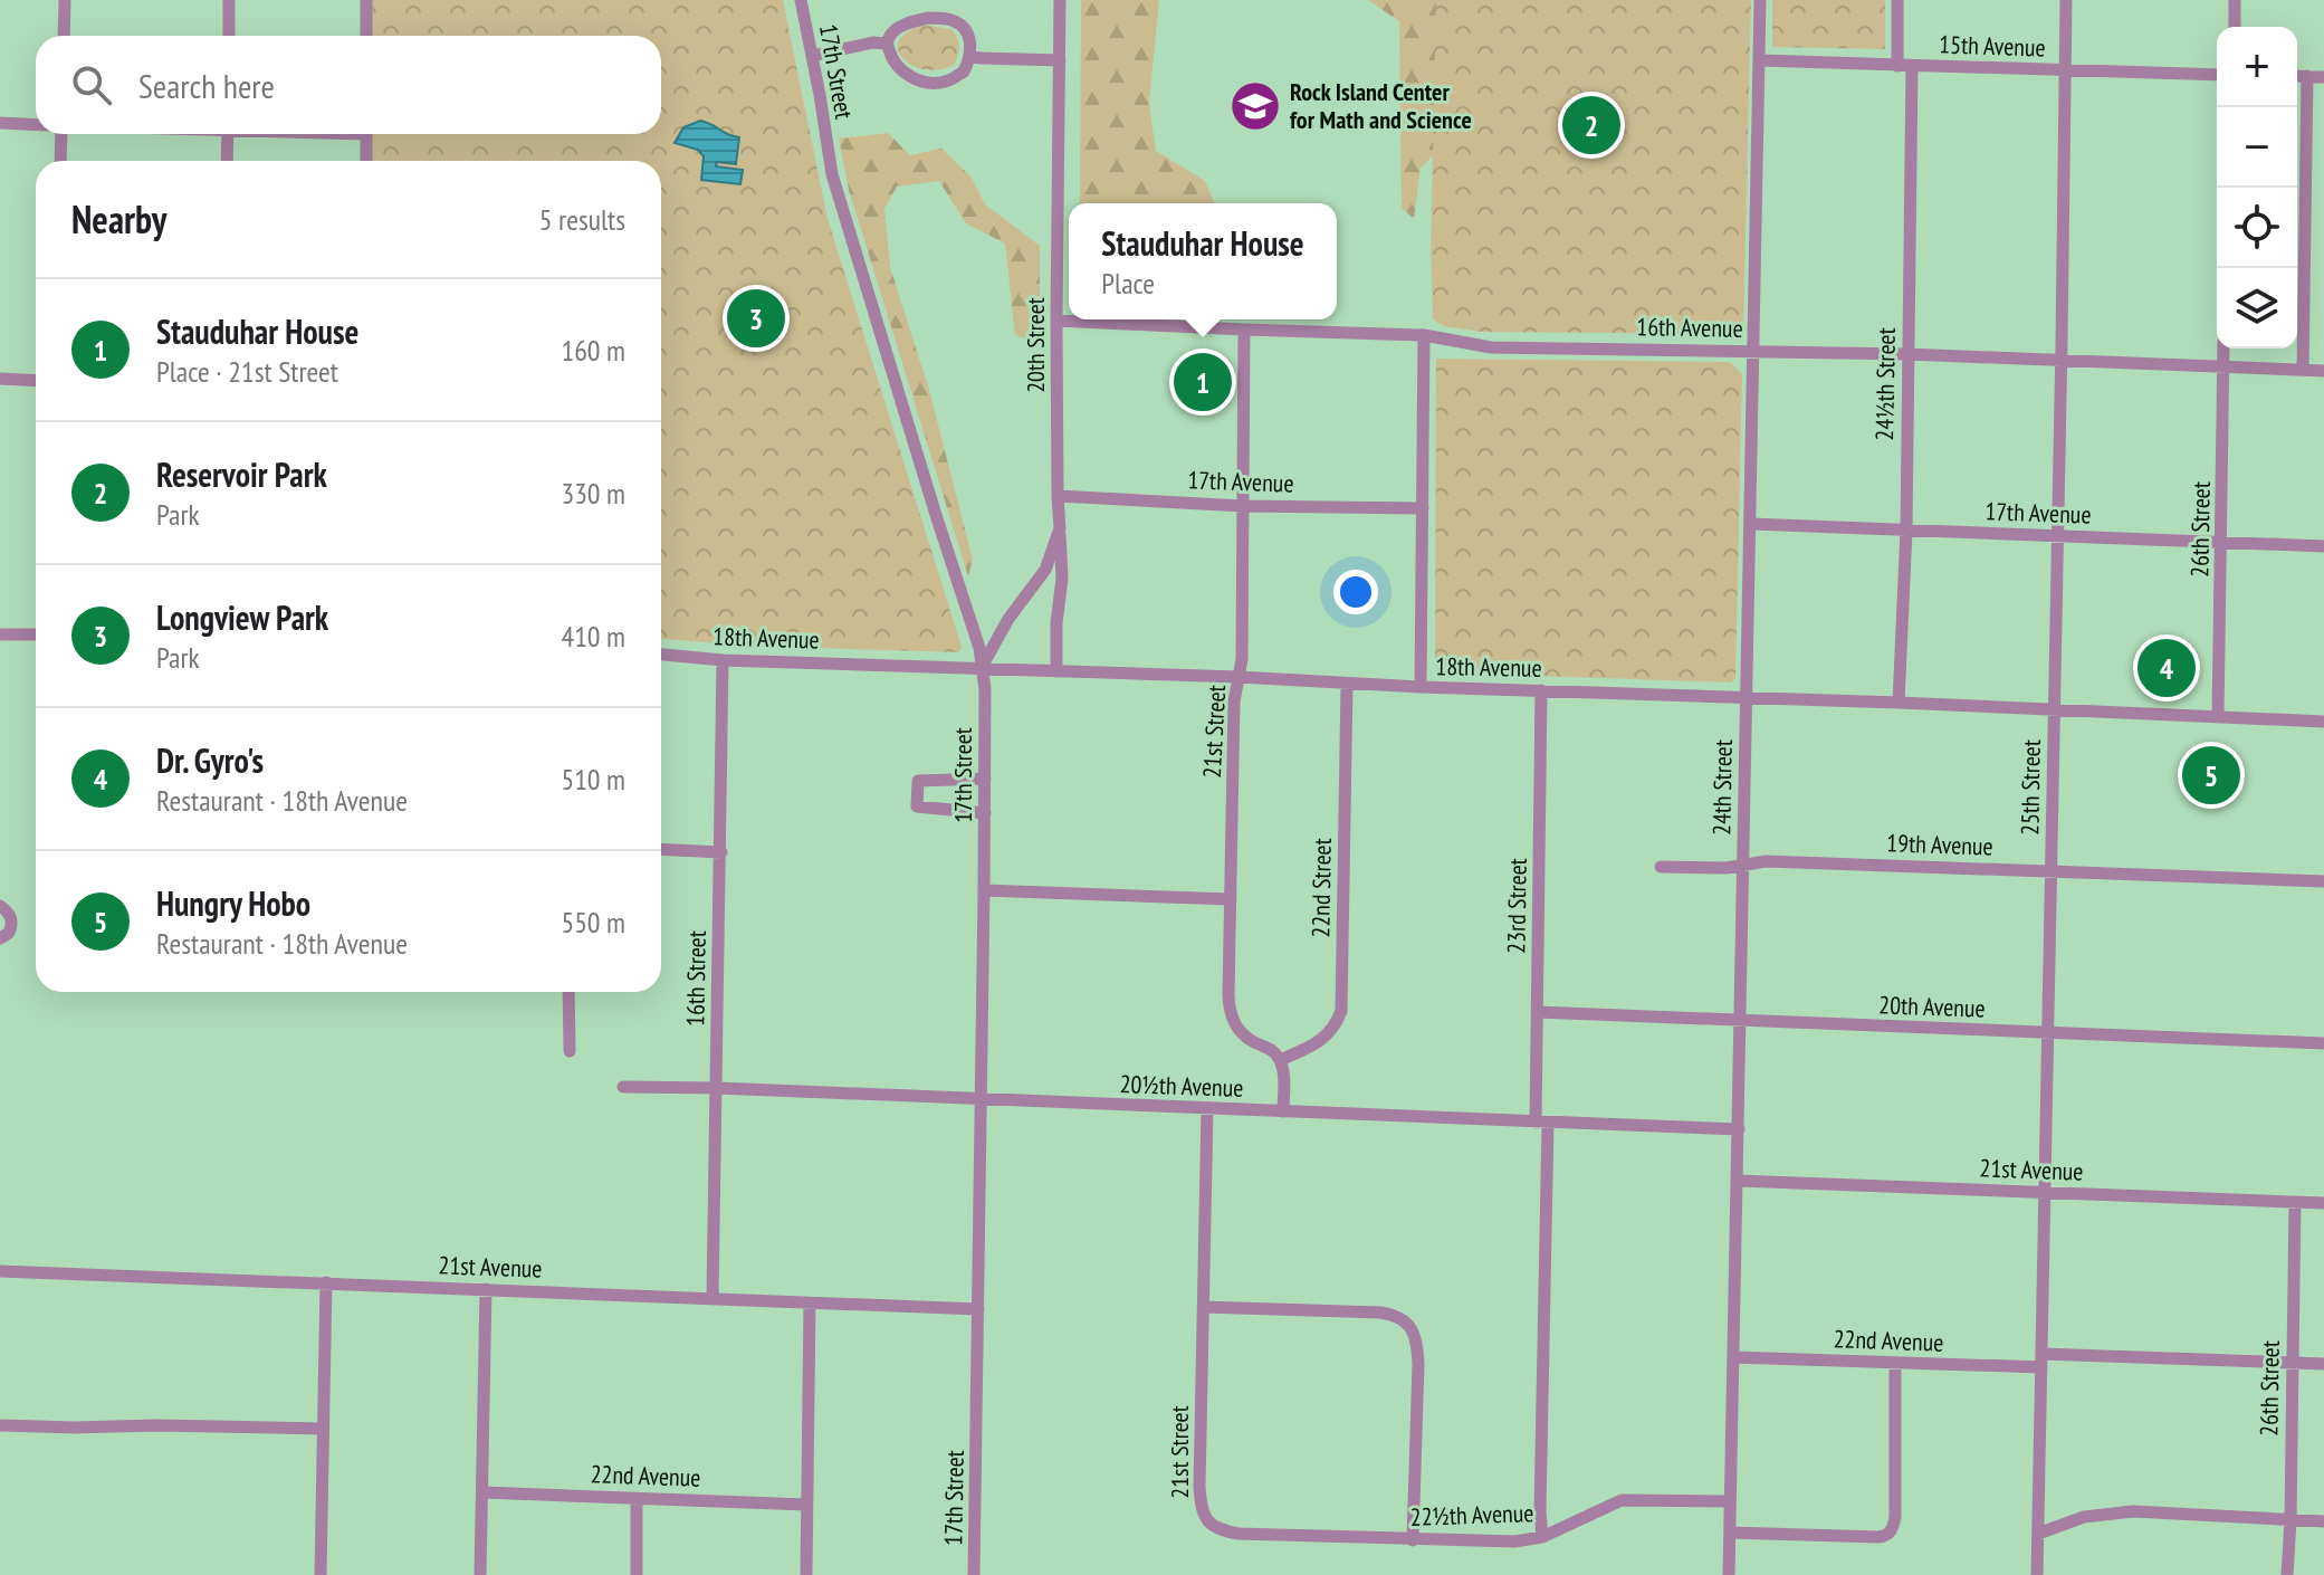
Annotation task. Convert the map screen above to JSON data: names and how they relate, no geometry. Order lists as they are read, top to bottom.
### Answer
{
  "streets": {
    "street": [
      "15th Avenue",
      "17th Street",
      "16th Avenue",
      "20th Street",
      "24½th Street",
      "17th Avenue",
      "26th Street",
      "18th Avenue",
      "21st Street",
      "24th Street",
      "25th Street",
      "19th Avenue",
      "22nd Street",
      "23rd Street",
      "16th Street",
      "20th Avenue",
      "20½th Avenue",
      "21st Avenue",
      "22nd Avenue",
      "22½th Avenue"
    ]
  },
  "crossings": [
    ["15th Avenue", "24½th Street"],
    ["15th Avenue", "24th Street"],
    ["15th Avenue", "25th Street"],
    ["17th Street", "20th Street"],
    ["17th Street", "18th Avenue"],
    ["17th Street", "20½th Avenue"],
    ["17th Street", "21st Avenue"],
    ["16th Avenue", "20th Street"],
    ["16th Avenue", "24½th Street"],
    ["16th Avenue", "26th Street"],
    ["16th Avenue", "21st Street"],
    ["16th Avenue", "24th Street"],
    ["16th Avenue", "25th Street"],
    ["20th Street", "17th Avenue"],
    ["20th Street", "18th Avenue"],
    ["24½th Street", "17th Avenue"],
    ["24½th Street", "18th Avenue"],
    ["17th Avenue", "26th Street"],
    ["17th Avenue", "21st Street"],
    ["17th Avenue", "24th Street"],
    ["17th Avenue", "25th Street"],
    ["26th Street", "18th Avenue"],
    ["26th Street", "21st Avenue"],
    ["26th Street", "22nd Avenue"],
    ["18th Avenue", "21st Street"],
    ["18th Avenue", "24th Street"],
    ["18th Avenue", "25th Street"],
    ["18th Avenue", "22nd Street"],
    ["18th Avenue", "23rd Street"],
    ["18th Avenue", "16th Street"],
    ["21st Street", "22nd Street"],
    ["21st Street", "20½th Avenue"],
    ["21st Street", "22½th Avenue"],
    ["24th Street", "19th Avenue"],
    ["24th Street", "20th Avenue"],
    ["24th Street", "20½th Avenue"],
    ["24th Street", "21st Avenue"],
    ["24th Street", "22nd Avenue"],
    ["24th Street", "22½th Avenue"],
    ["25th Street", "19th Avenue"],
    ["25th Street", "20th Avenue"],
    ["25th Street", "21st Avenue"],
    ["25th Street", "22nd Avenue"],
    ["23rd Street", "20th Avenue"],
    ["23rd Street", "20½th Avenue"],
    ["23rd Street", "22½th Avenue"],
    ["16th Street", "20½th Avenue"],
    ["16th Street", "21st Avenue"]
  ],
  "places": {
    "school or university": ["Rock Island Center for Math and Science"]
  },
  "page": {
    "map_buttons": ["+", "−"],
    "search": "Search here",
    "pins": [
      "2",
      "3",
      "1",
      "4",
      "5"
    ],
    "heading": ["Nearby", "5 results"],
    "popup": ["Stauduhar House", "Place"],
    "list": [
      {
        "mark": "1",
        "name": "Stauduhar House",
        "note": "Place · 21st Street",
        "value": "160 m"
      },
      {
        "mark": "2",
        "name": "Reservoir Park",
        "note": "Park",
        "value": "330 m"
      },
      {
        "mark": "3",
        "name": "Longview Park",
        "note": "Park",
        "value": "410 m"
      },
      {
        "mark": "4",
        "name": "Dr. Gyro's",
        "note": "Restaurant · 18th Avenue",
        "value": "510 m"
      },
      {
        "mark": "5",
        "name": "Hungry Hobo",
        "note": "Restaurant · 18th Avenue",
        "value": "550 m"
      }
    ]
  }
}
